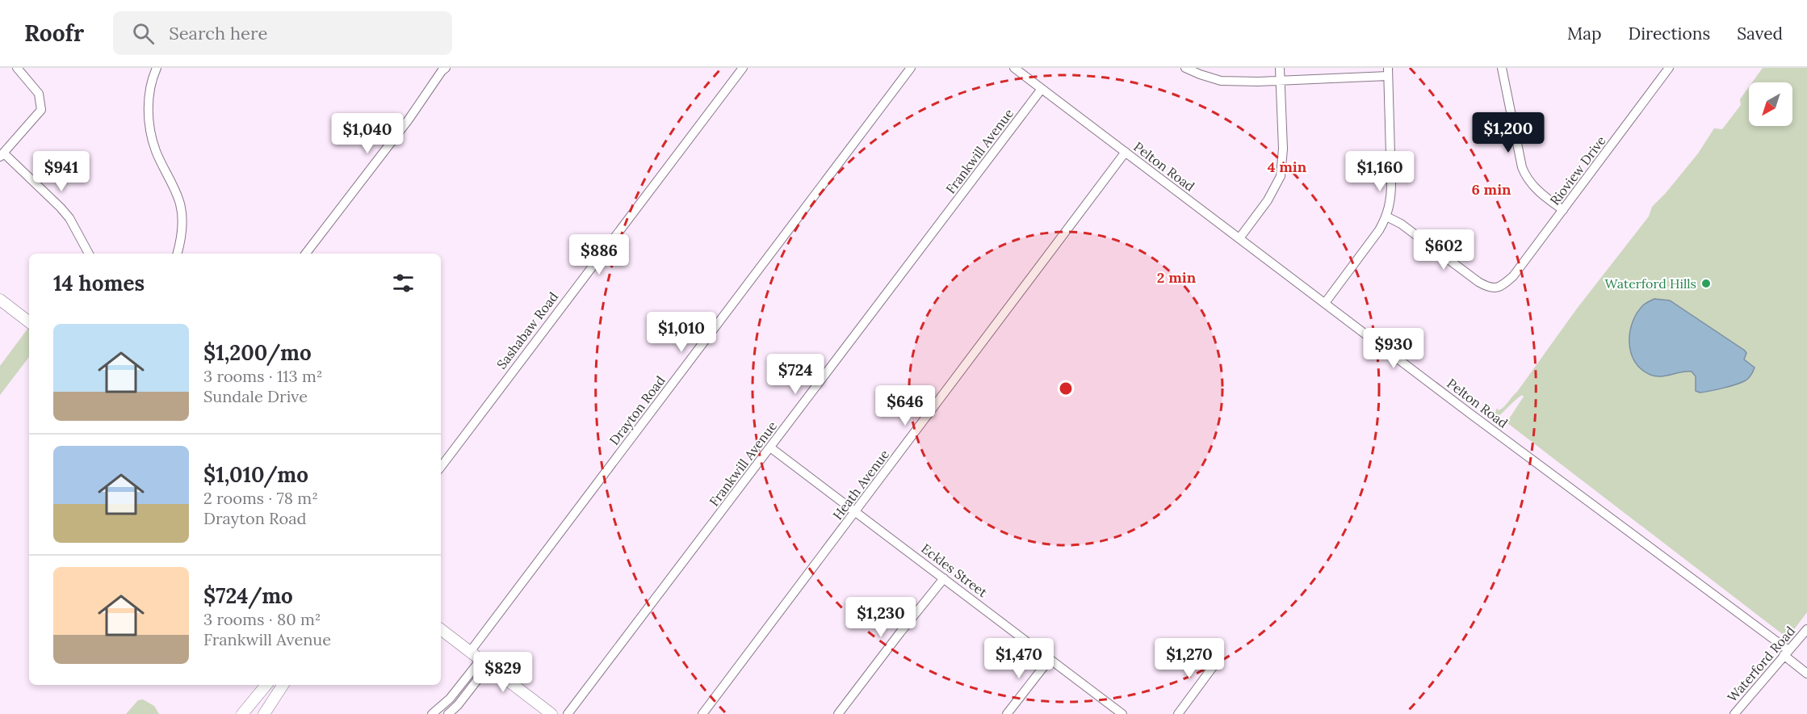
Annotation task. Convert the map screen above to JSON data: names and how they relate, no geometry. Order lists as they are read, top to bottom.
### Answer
{
  "streets": {
    "street": [
      "Frankwill Avenue",
      "Pelton Road",
      "Rioview Drive",
      "Sashabaw Road",
      "Drayton Road",
      "Heath Avenue",
      "Eckles Street",
      "Waterford Road"
    ]
  },
  "crossings": [
    ["Frankwill Avenue", "Pelton Road"],
    ["Frankwill Avenue", "Eckles Street"],
    ["Pelton Road", "Heath Avenue"],
    ["Pelton Road", "Waterford Road"],
    ["Heath Avenue", "Eckles Street"]
  ],
  "places": ["Waterford Hills"],
  "north": "bottom left",
  "page": {
    "header": "Roofr",
    "search": "Search here",
    "nav": ["Map", "Directions", "Saved"],
    "price": [
      "$1,200",
      "$1,040",
      "$941",
      "$1,160",
      "$602",
      "$886",
      "$1,010",
      "$930",
      "$724",
      "$646",
      "$1,230",
      "$1,470",
      "$1,270",
      "$829"
    ],
    "heading": "14 homes",
    "list": [
      {
        "name": "$1,200/mo",
        "note": "3 rooms · 113 m² · Sundale Drive"
      },
      {
        "name": "$1,010/mo",
        "note": "2 rooms · 78 m² · Drayton Road"
      },
      {
        "name": "$724/mo",
        "note": "3 rooms · 80 m² · Frankwill Avenue"
      }
    ]
  },
  "rings": ["4 min", "6 min", "2 min"]
}
